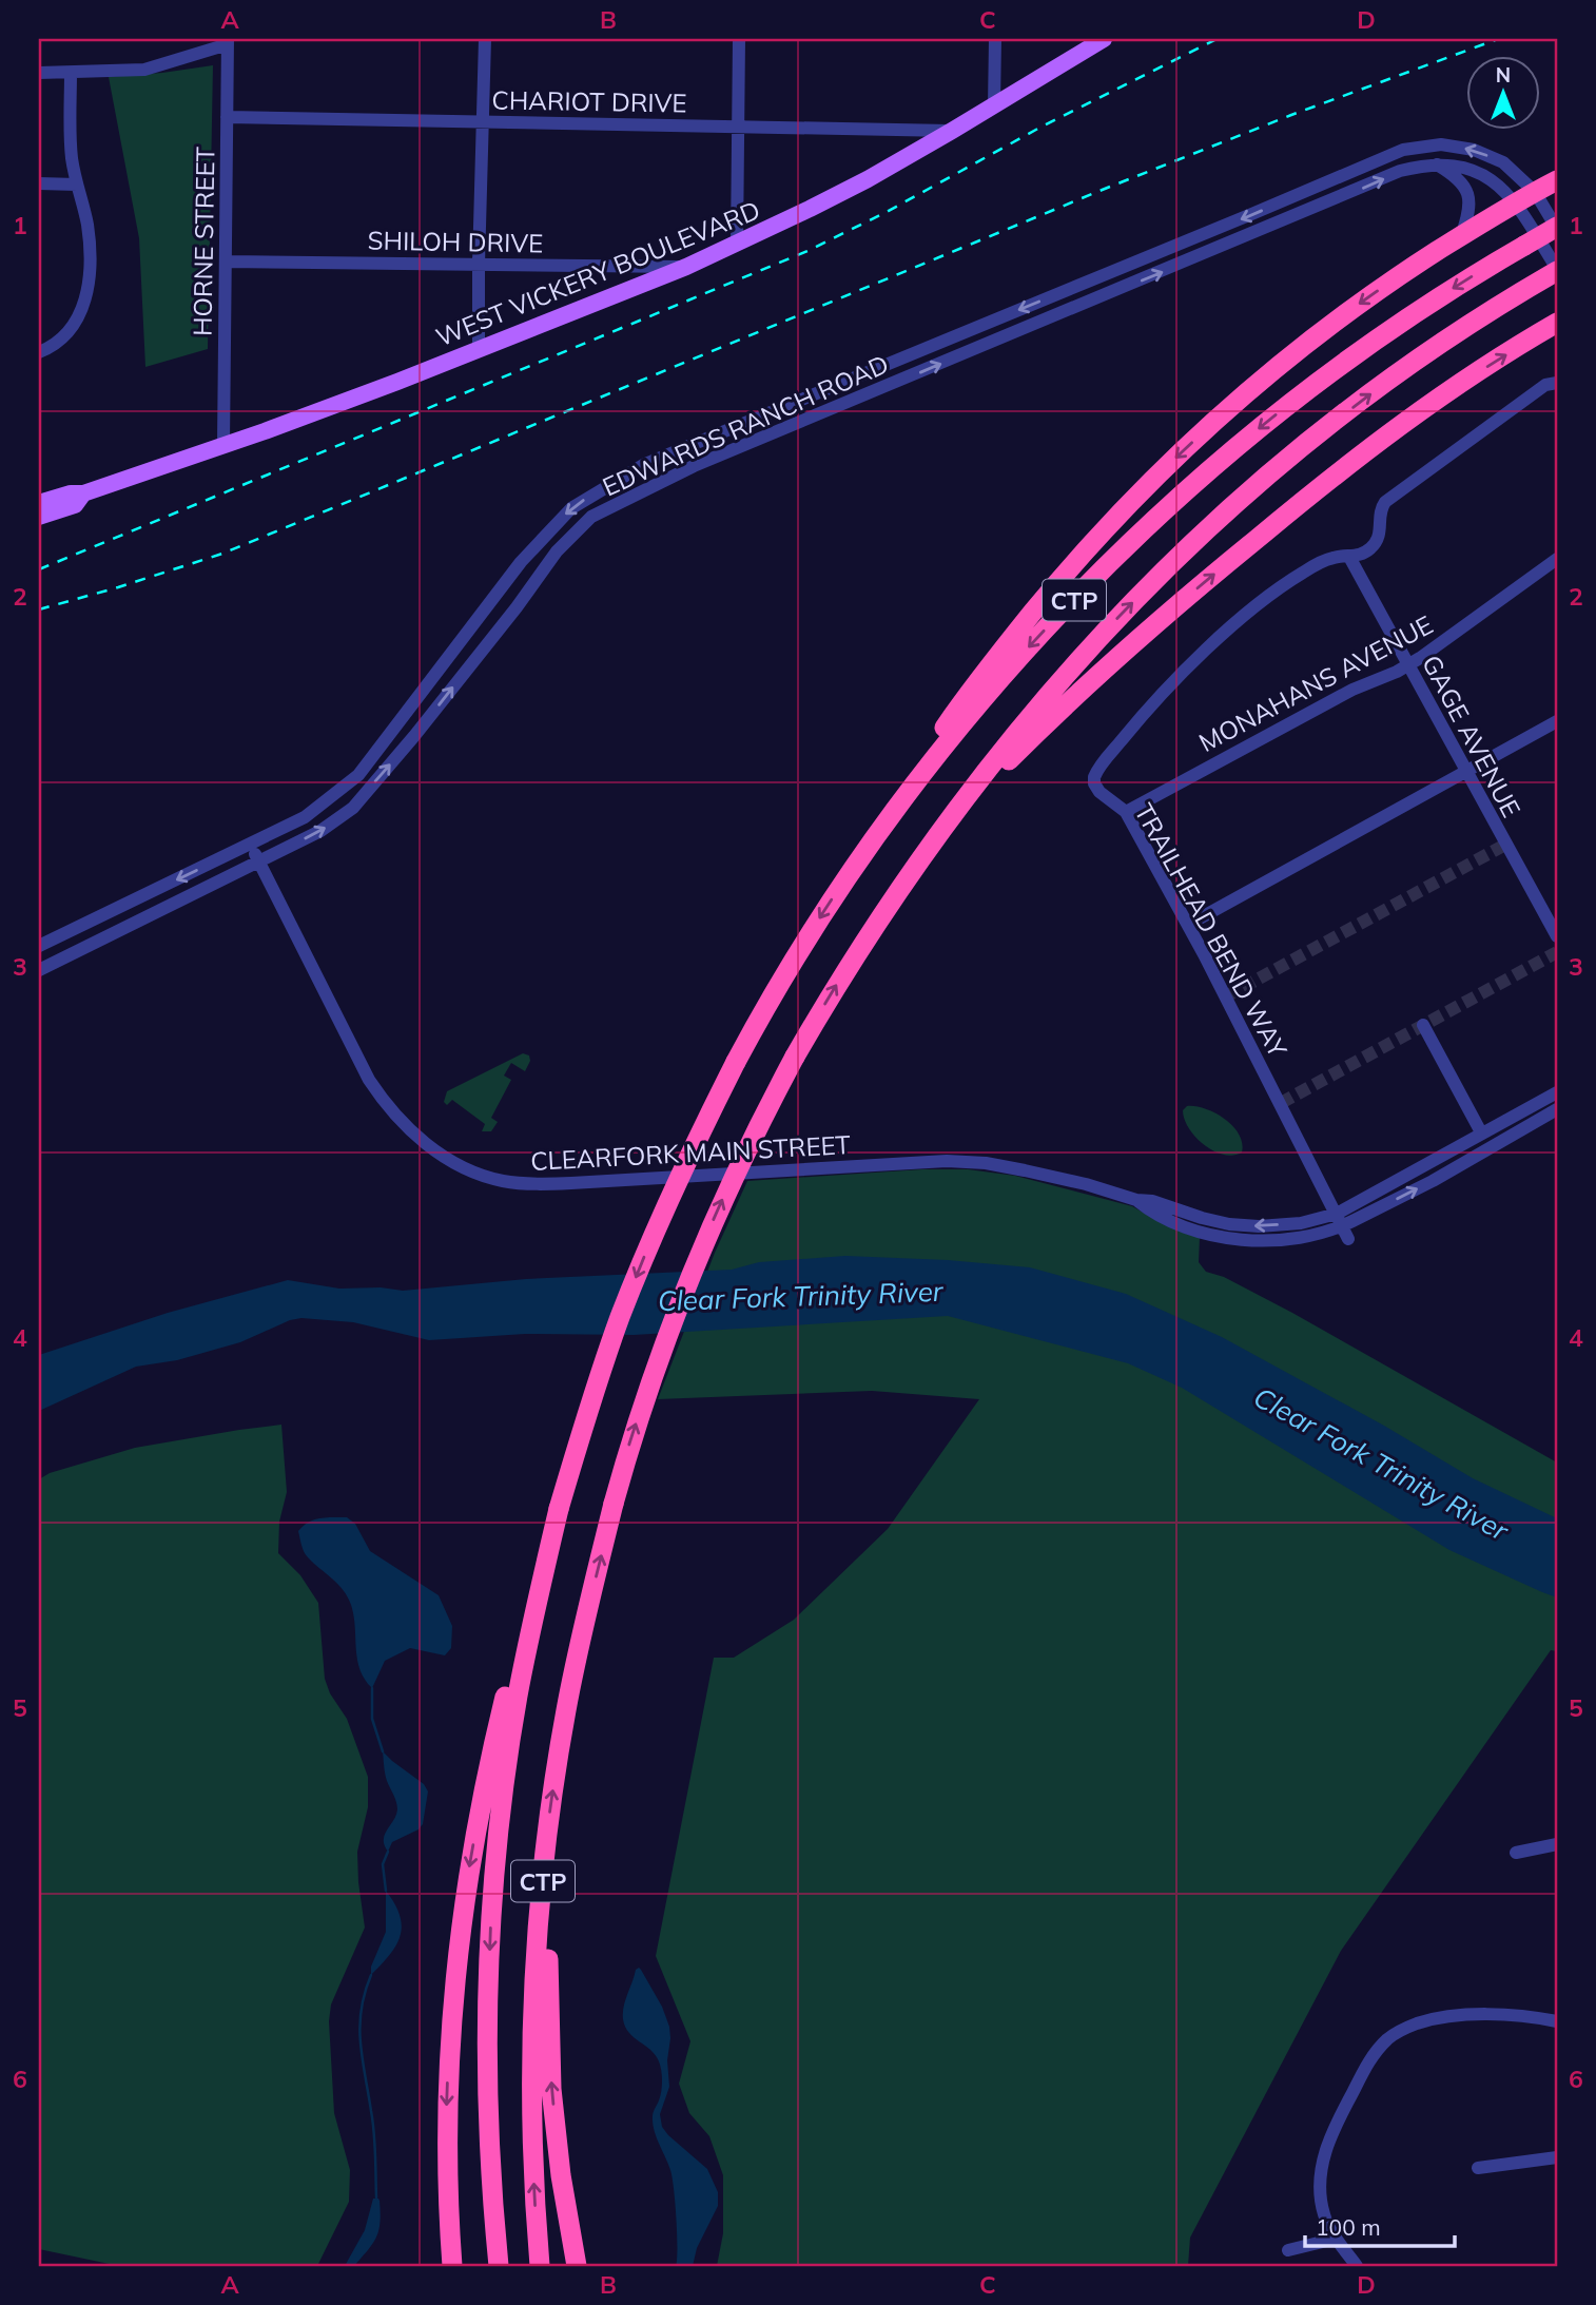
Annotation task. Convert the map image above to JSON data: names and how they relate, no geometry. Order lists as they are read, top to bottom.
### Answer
{
  "streets": {
    "highway": ["CTP"],
    "main road": ["WEST VICKERY BOULEVARD"],
    "street": [
      "CHARIOT DRIVE",
      "HORNE STREET",
      "SHILOH DRIVE",
      "EDWARDS RANCH ROAD",
      "MONAHANS AVENUE",
      "GAGE AVENUE",
      "TRAILHEAD BEND WAY",
      "CLEARFORK MAIN STREET"
    ]
  },
  "crossings": [
    ["CHARIOT DRIVE", "HORNE STREET"],
    ["CHARIOT DRIVE", "WEST VICKERY BOULEVARD"],
    ["HORNE STREET", "SHILOH DRIVE"],
    ["HORNE STREET", "WEST VICKERY BOULEVARD"],
    ["SHILOH DRIVE", "WEST VICKERY BOULEVARD"],
    ["EDWARDS RANCH ROAD", "CTP"],
    ["EDWARDS RANCH ROAD", "CLEARFORK MAIN STREET"],
    ["MONAHANS AVENUE", "GAGE AVENUE"],
    ["MONAHANS AVENUE", "TRAILHEAD BEND WAY"],
    ["GAGE AVENUE", "TRAILHEAD BEND WAY"],
    ["TRAILHEAD BEND WAY", "CLEARFORK MAIN STREET"]
  ],
  "water": ["Clear Fork Trinity River"],
  "scale_bar": "100 m",
  "north": "top",
  "grid": {
    "columns": [
      "A",
      "B",
      "C",
      "D"
    ],
    "rows": [
      "1",
      "2",
      "3",
      "4",
      "5",
      "6"
    ]
  }
}
